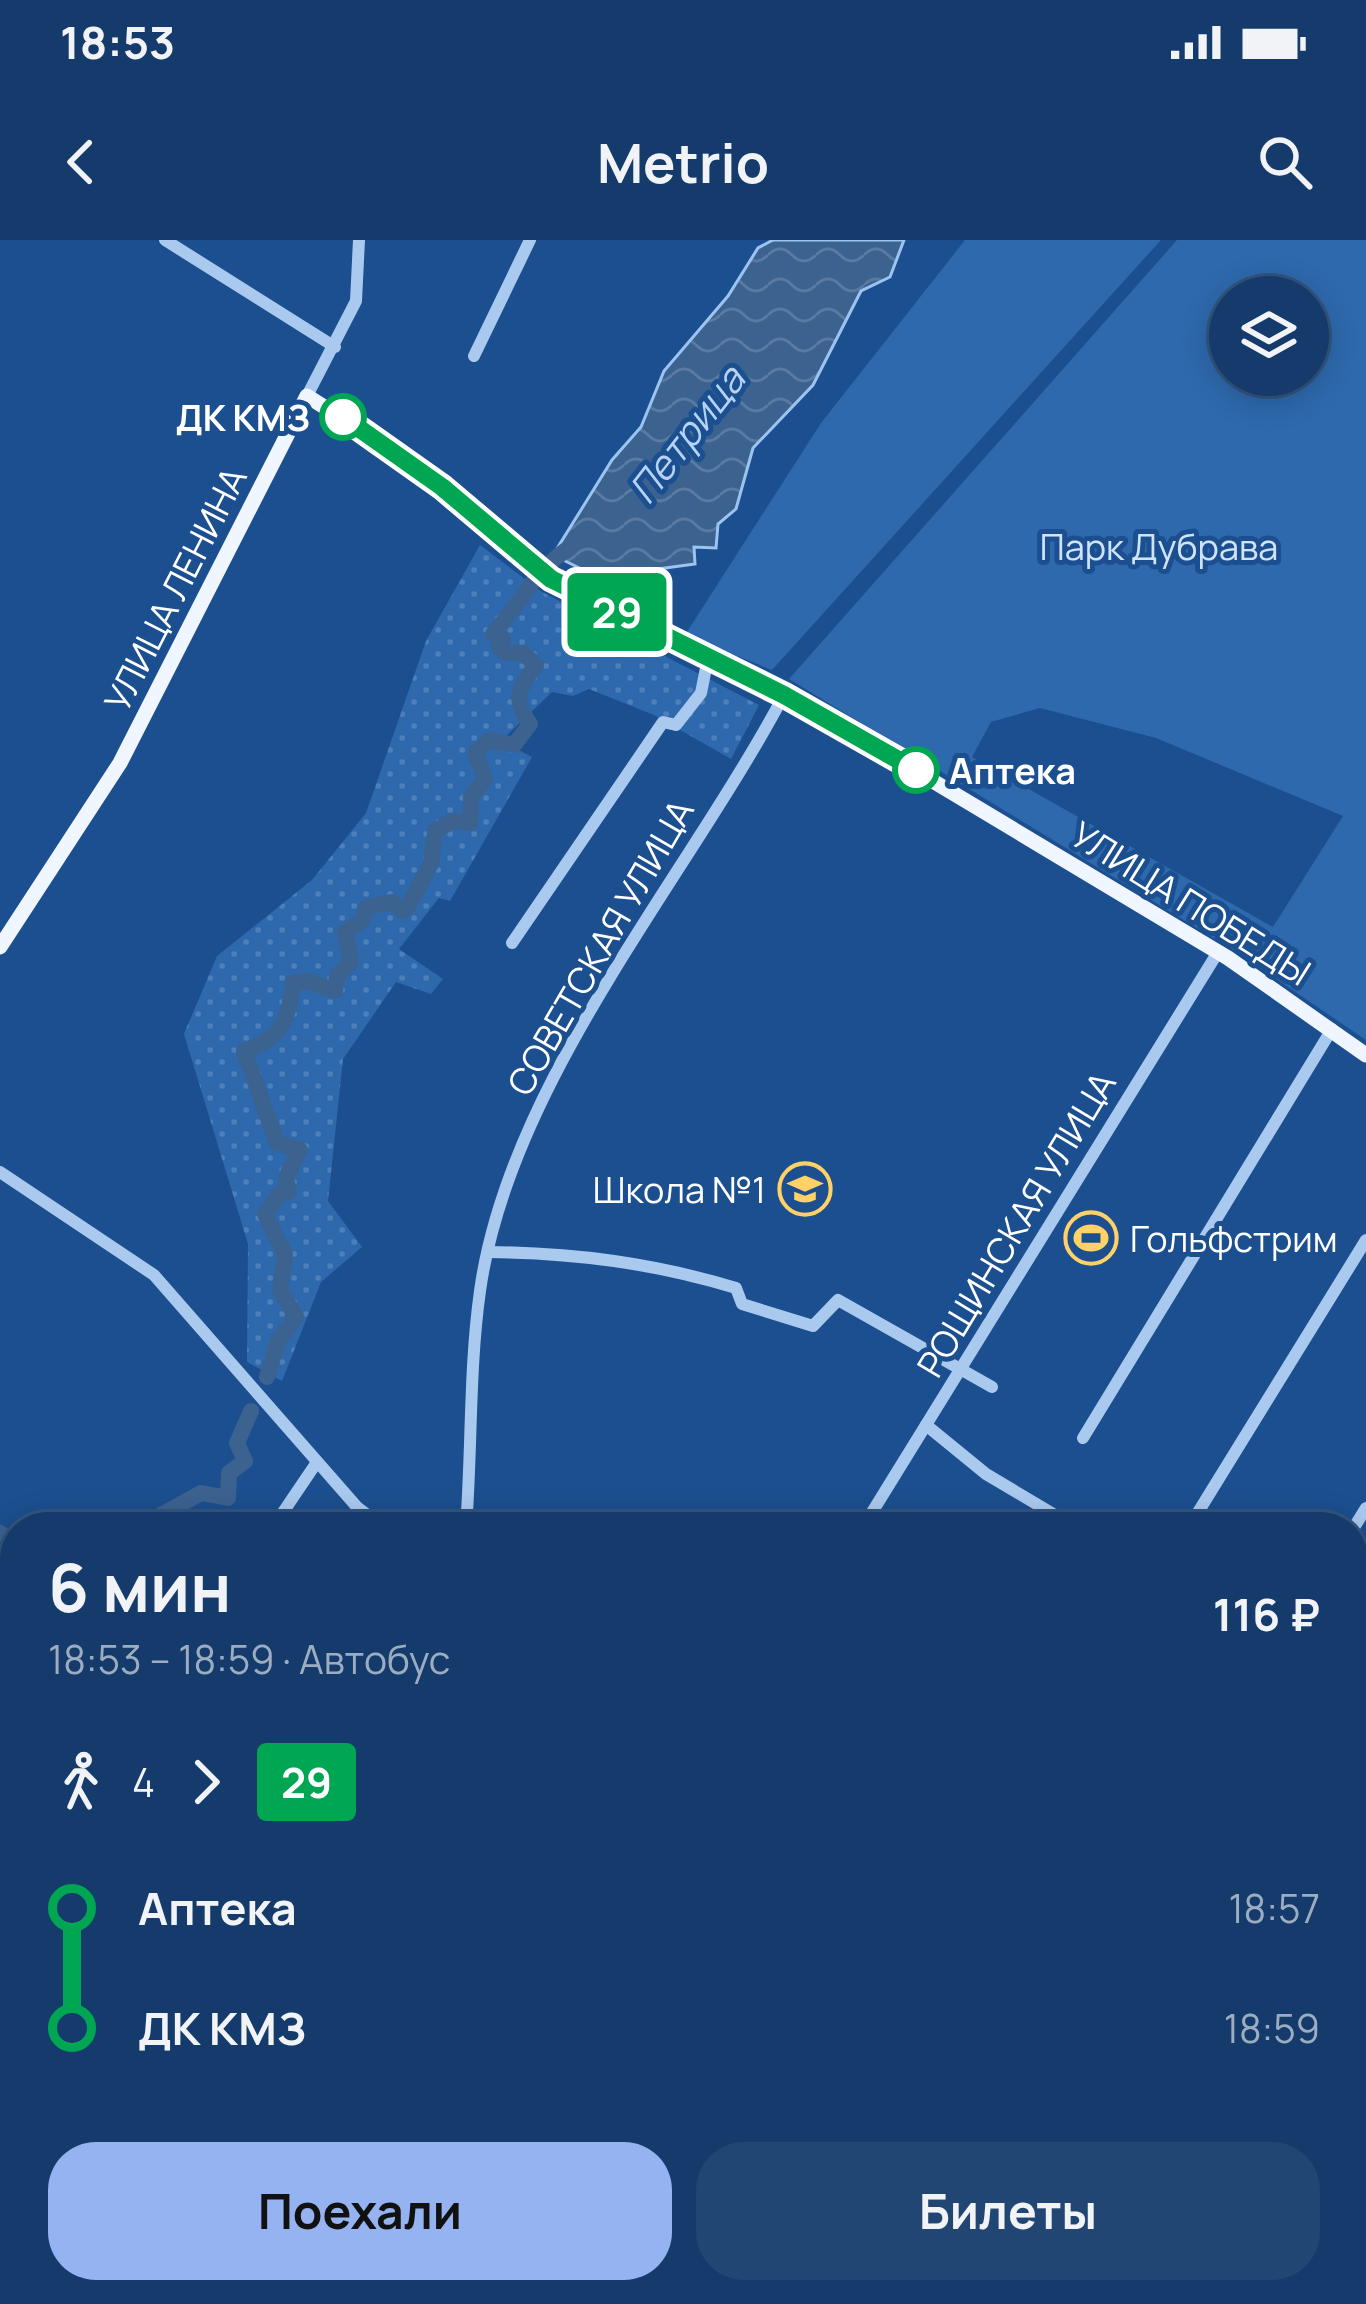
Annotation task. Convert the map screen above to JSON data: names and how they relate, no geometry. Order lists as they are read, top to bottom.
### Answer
{
  "streets": {
    "main road": ["УЛИЦА ЛЕНИНА", "УЛИЦА ПОБЕДЫ"],
    "street": ["СОВЕТСКАЯ УЛИЦА", "РОЩИНСКАЯ УЛИЦА"]
  },
  "crossings": [
    ["УЛИЦА ЛЕНИНА", "УЛИЦА ПОБЕДЫ"],
    ["УЛИЦА ПОБЕДЫ", "СОВЕТСКАЯ УЛИЦА"],
    ["УЛИЦА ПОБЕДЫ", "РОЩИНСКАЯ УЛИЦА"]
  ],
  "water": ["Петрица"],
  "parks": ["Парк Дубрава"],
  "places": {
    "other": ["ДК КМЗ", "Аптека"],
    "school or university": ["Школа №1"],
    "sports": ["Гольфстрим"]
  },
  "lines": ["bus line 29"],
  "page": {
    "status": "18:53",
    "header": "Metrio",
    "on_map": "29",
    "heading": ["6 мин", "18:53 – 18:59 · Автобус", "116 ₽"],
    "legs": ["4", "29"],
    "list": [
      {
        "name": "Аптека",
        "value": "18:57"
      },
      {
        "name": "ДК КМЗ",
        "value": "18:59"
      }
    ],
    "buttons": ["Поехали", "Билеты"]
  }
}
